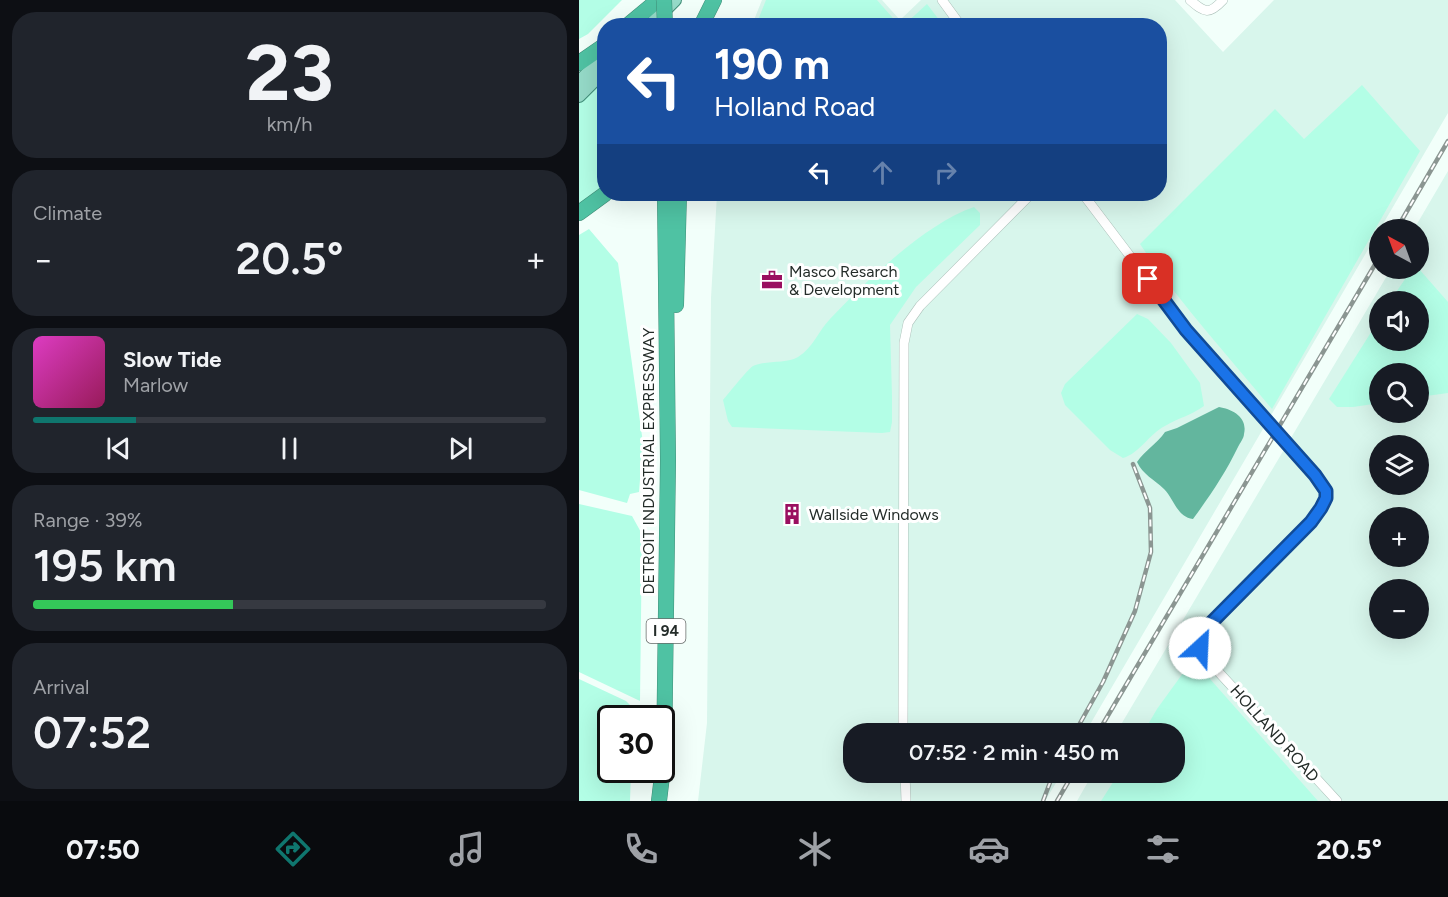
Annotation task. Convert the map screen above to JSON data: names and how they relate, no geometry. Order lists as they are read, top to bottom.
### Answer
{
  "streets": {
    "highway": ["DETROIT INDUSTRIAL EXPRESSWAY", "I 94"],
    "street": ["HOLLAND ROAD"]
  },
  "places": {
    "office": ["Masco Resarch & Development"],
    "building": ["Wallside Windows"]
  },
  "north": "top left",
  "page": {
    "tile": [
      ["23", "km/h"],
      "Climate",
      ["Range · 39%", "195 km"],
      ["Arrival", "07:52"]
    ],
    "turn": ["190 m", "Holland Road"],
    "map_buttons": ["+", "−"],
    "heat": ["−", "20.5°", "+"],
    "song": ["Slow Tide", "Marlow"],
    "limit": "30",
    "trip": "07:52 · 2 min · 450 m",
    "tabs": ["07:50", "20.5°"]
  }
}
